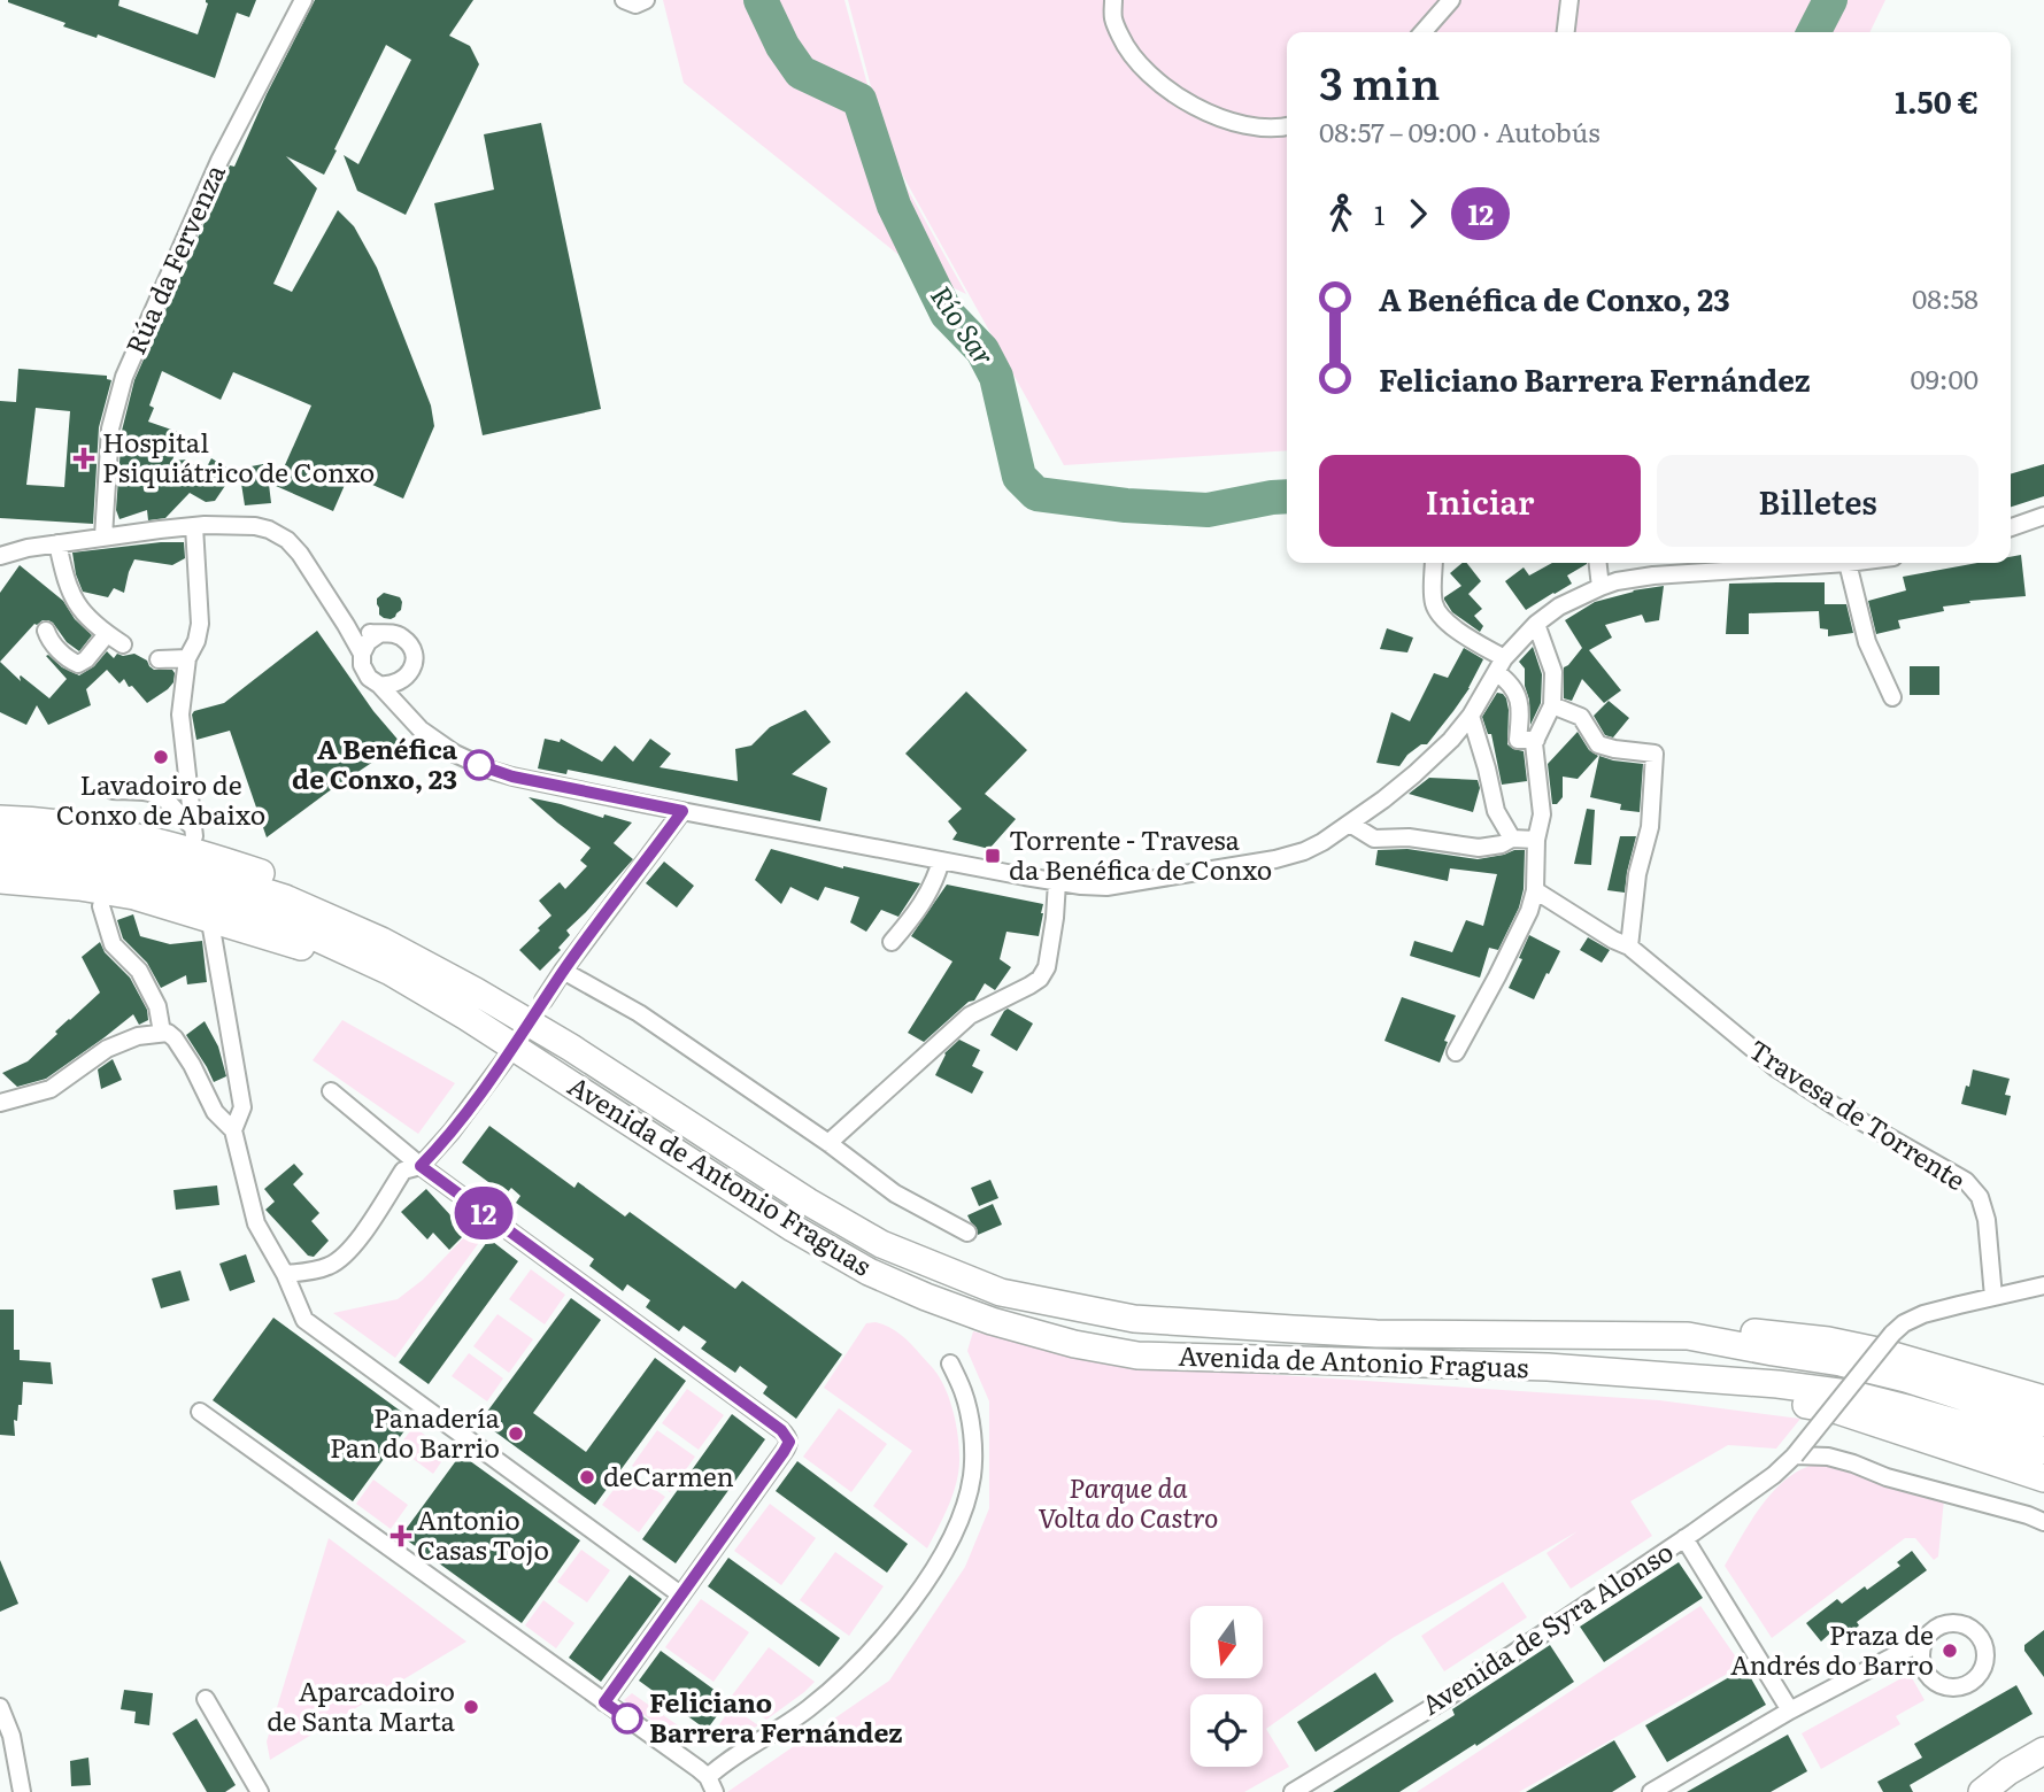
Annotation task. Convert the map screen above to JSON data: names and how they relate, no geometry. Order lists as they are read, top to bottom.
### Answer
{
  "streets": {
    "highway": ["Avenida de Antonio Fraguas"],
    "street": ["Rúa da Fervenza", "Travesa de Torrente", "Avenida de Syra Alonso"]
  },
  "crossings": [
    ["Travesa de Torrente", "Avenida de Syra Alonso"]
  ],
  "water": ["Río Sar"],
  "parks": ["Parque da Volta do Castro"],
  "places": {
    "health": ["Hospital Psiquiátrico de Conxo", "Antonio Casas Tojo"],
    "other": [
      "Lavadoiro de Conxo de Abaixo",
      "A Benéfica de Conxo, 23",
      "Panadería Pan do Barrio",
      "deCarmen",
      "Praza de Andrés do Barro",
      "Aparcadoiro de Santa Marta",
      "Feliciano Barrera Fernández"
    ],
    "transit": ["Torrente - Travesa da Benéfica de Conxo"]
  },
  "lines": ["bus line 12"],
  "north": "bottom",
  "page": {
    "on_map": "12",
    "heading": ["3 min", "08:57 – 09:00 · Autobús", "1.50 €"],
    "legs": ["1", "12"],
    "list": [
      {
        "name": "A Benéfica de Conxo, 23",
        "value": "08:58"
      },
      {
        "name": "Feliciano Barrera Fernández",
        "value": "09:00"
      }
    ],
    "buttons": ["Iniciar", "Billetes"]
  }
}
